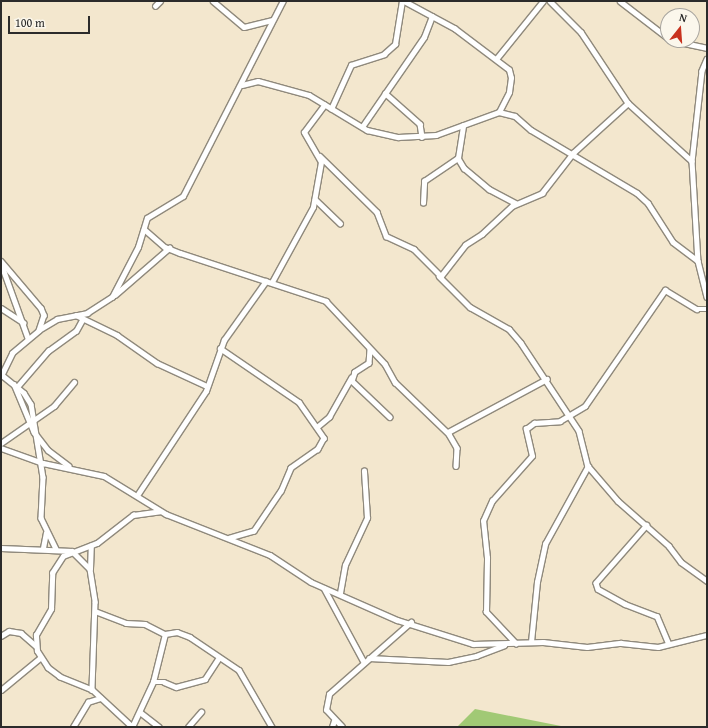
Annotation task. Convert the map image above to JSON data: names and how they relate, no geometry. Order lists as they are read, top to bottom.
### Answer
{
  "scale_bar": "100 m",
  "north": "top"
}
